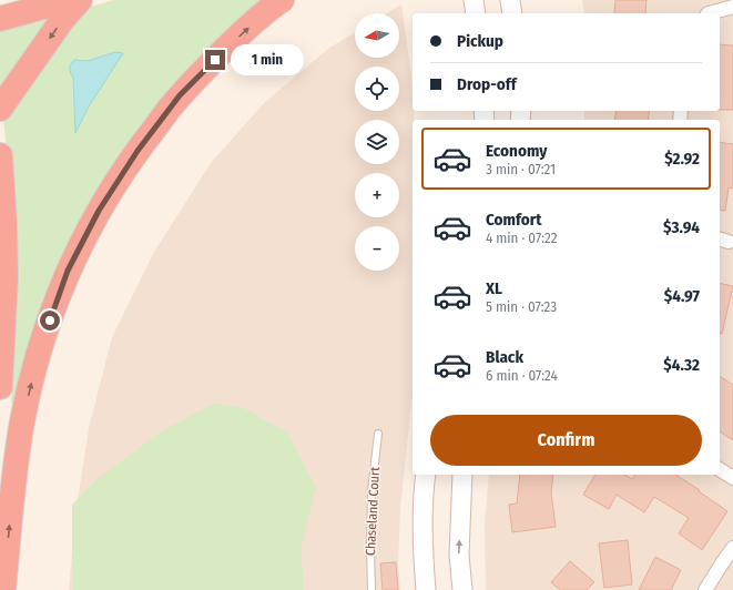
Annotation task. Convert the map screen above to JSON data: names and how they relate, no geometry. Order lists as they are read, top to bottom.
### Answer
{
  "streets": {
    "lane": ["Chaseland Court"]
  },
  "north": "left",
  "page": {
    "map_buttons": ["+", "−"],
    "banner": ["Pickup", "Drop-off"],
    "bubble": "1 min",
    "list": [
      {
        "name": "Economy",
        "note": "3 min · 07:21",
        "value": "$2.92"
      },
      {
        "name": "Comfort",
        "note": "4 min · 07:22",
        "value": "$3.94"
      },
      {
        "name": "XL",
        "note": "5 min · 07:23",
        "value": "$4.97"
      },
      {
        "name": "Black",
        "note": "6 min · 07:24",
        "value": "$4.32"
      }
    ],
    "buttons": "Confirm"
  }
}
